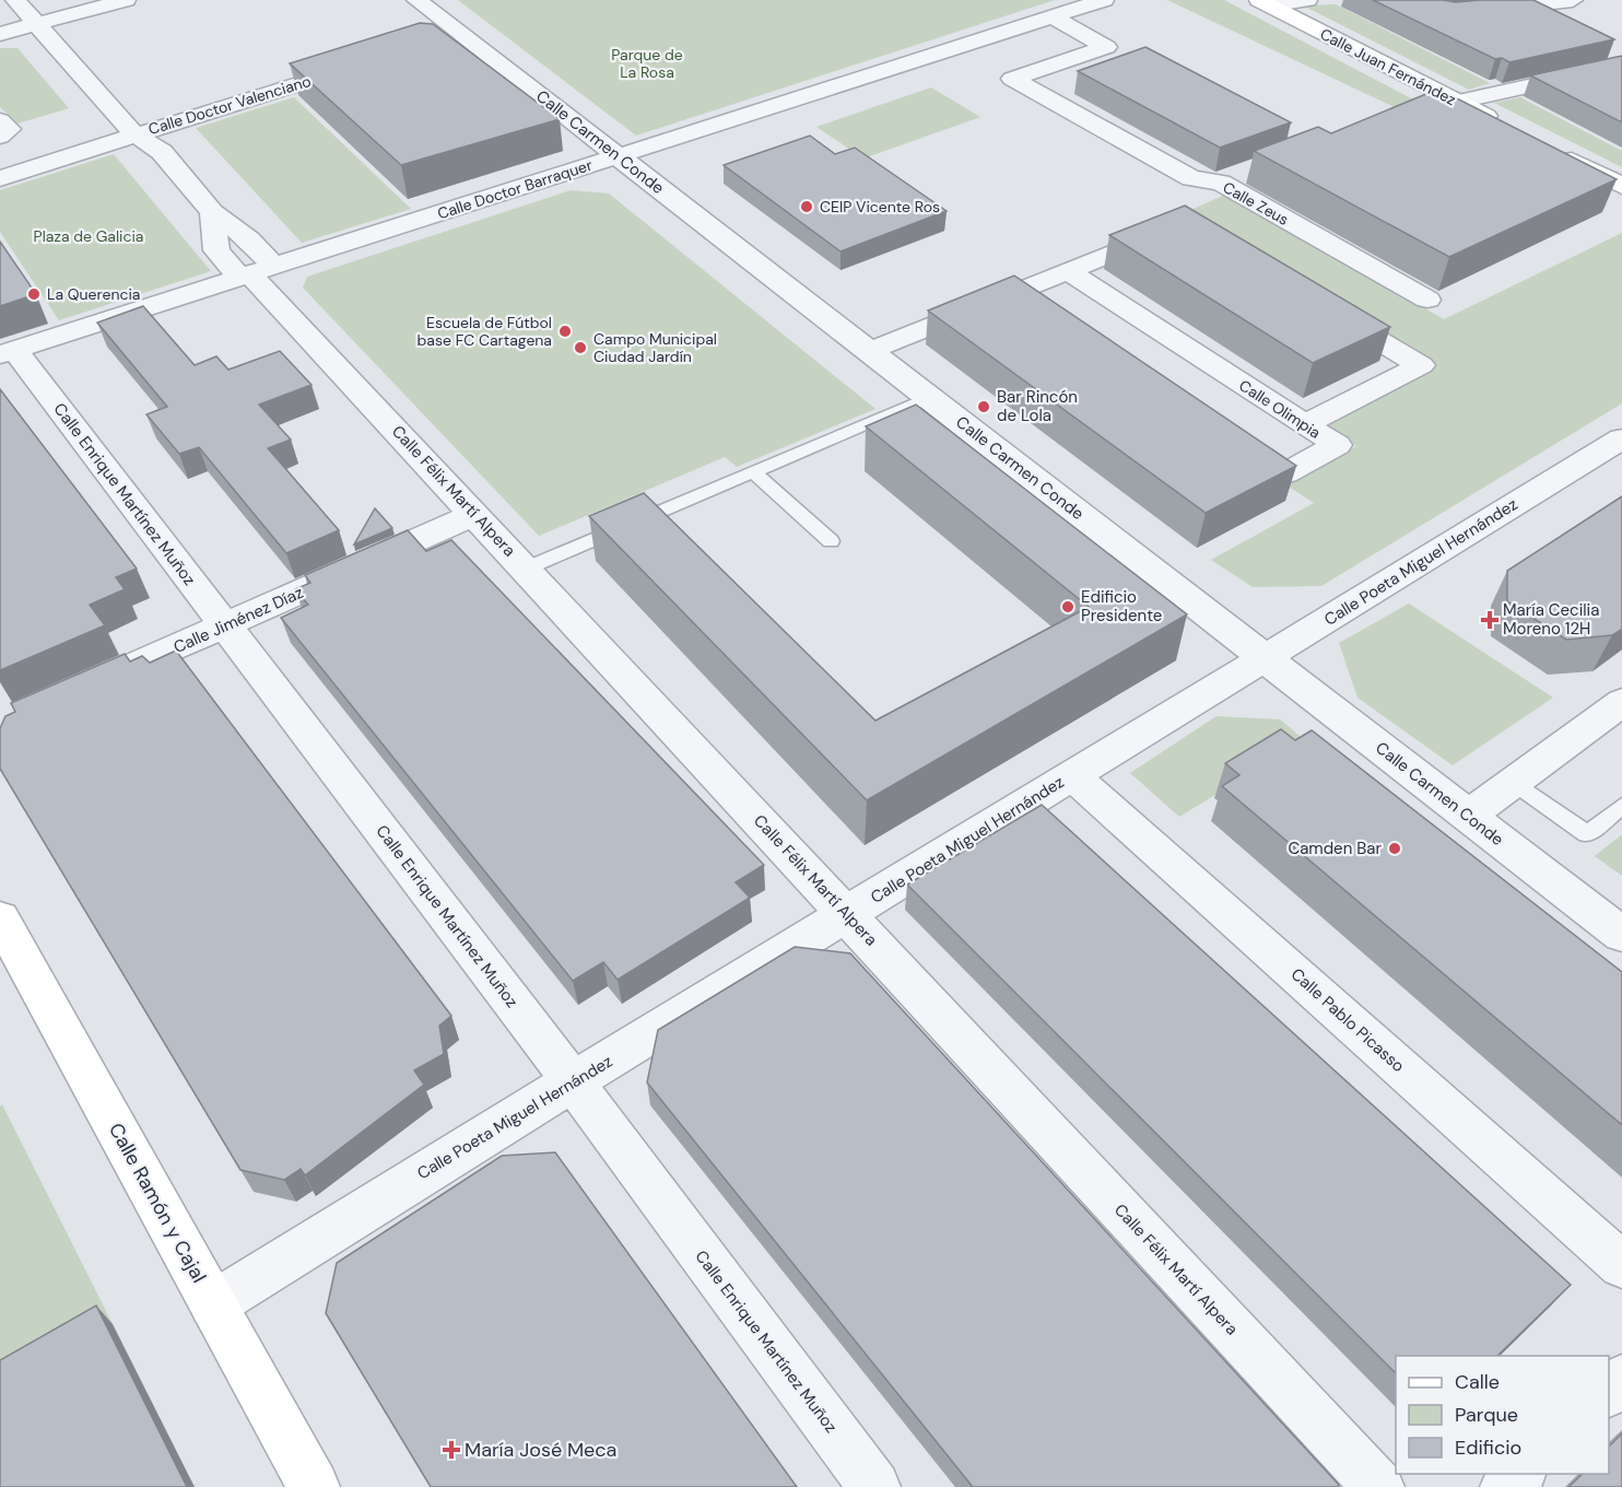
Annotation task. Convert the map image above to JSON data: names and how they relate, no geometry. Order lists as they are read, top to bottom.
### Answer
{
  "streets": {
    "street": [
      "Calle Juan Fernández",
      "Calle Doctor Valenciano",
      "Calle Carmen Conde",
      "Calle Doctor Barraquer",
      "Calle Zeus",
      "Calle Olimpia",
      "Calle Félix Martí Alpera",
      "Calle Enrique Martínez Muñoz",
      "Calle Poeta Miguel Hernández",
      "Calle Jiménez Díaz",
      "Calle Pablo Picasso",
      "Calle Ramón y Cajal"
    ]
  },
  "crossings": [
    ["Calle Doctor Valenciano", "Calle Félix Martí Alpera"],
    ["Calle Carmen Conde", "Calle Doctor Barraquer"],
    ["Calle Carmen Conde", "Calle Poeta Miguel Hernández"],
    ["Calle Doctor Barraquer", "Calle Zeus"],
    ["Calle Doctor Barraquer", "Calle Félix Martí Alpera"],
    ["Calle Doctor Barraquer", "Calle Enrique Martínez Muñoz"],
    ["Calle Félix Martí Alpera", "Calle Poeta Miguel Hernández"],
    ["Calle Félix Martí Alpera", "Calle Jiménez Díaz"],
    ["Calle Enrique Martínez Muñoz", "Calle Poeta Miguel Hernández"],
    ["Calle Enrique Martínez Muñoz", "Calle Jiménez Díaz"],
    ["Calle Poeta Miguel Hernández", "Calle Pablo Picasso"],
    ["Calle Poeta Miguel Hernández", "Calle Ramón y Cajal"]
  ],
  "parks": ["Parque de La Rosa", "Plaza de Galicia"],
  "places": {
    "other": [
      "CEIP Vicente Ros",
      "La Querencia",
      "Escuela de Fútbol base FC Cartagena",
      "Campo Municipal Ciudad Jardín",
      "Bar Rincón de Lola",
      "Edificio Presidente",
      "Camden Bar"
    ],
    "health": ["María Cecilia Moreno 12H", "María José Meca"]
  },
  "legend": ["Calle", "Parque", "Edificio"]
}
